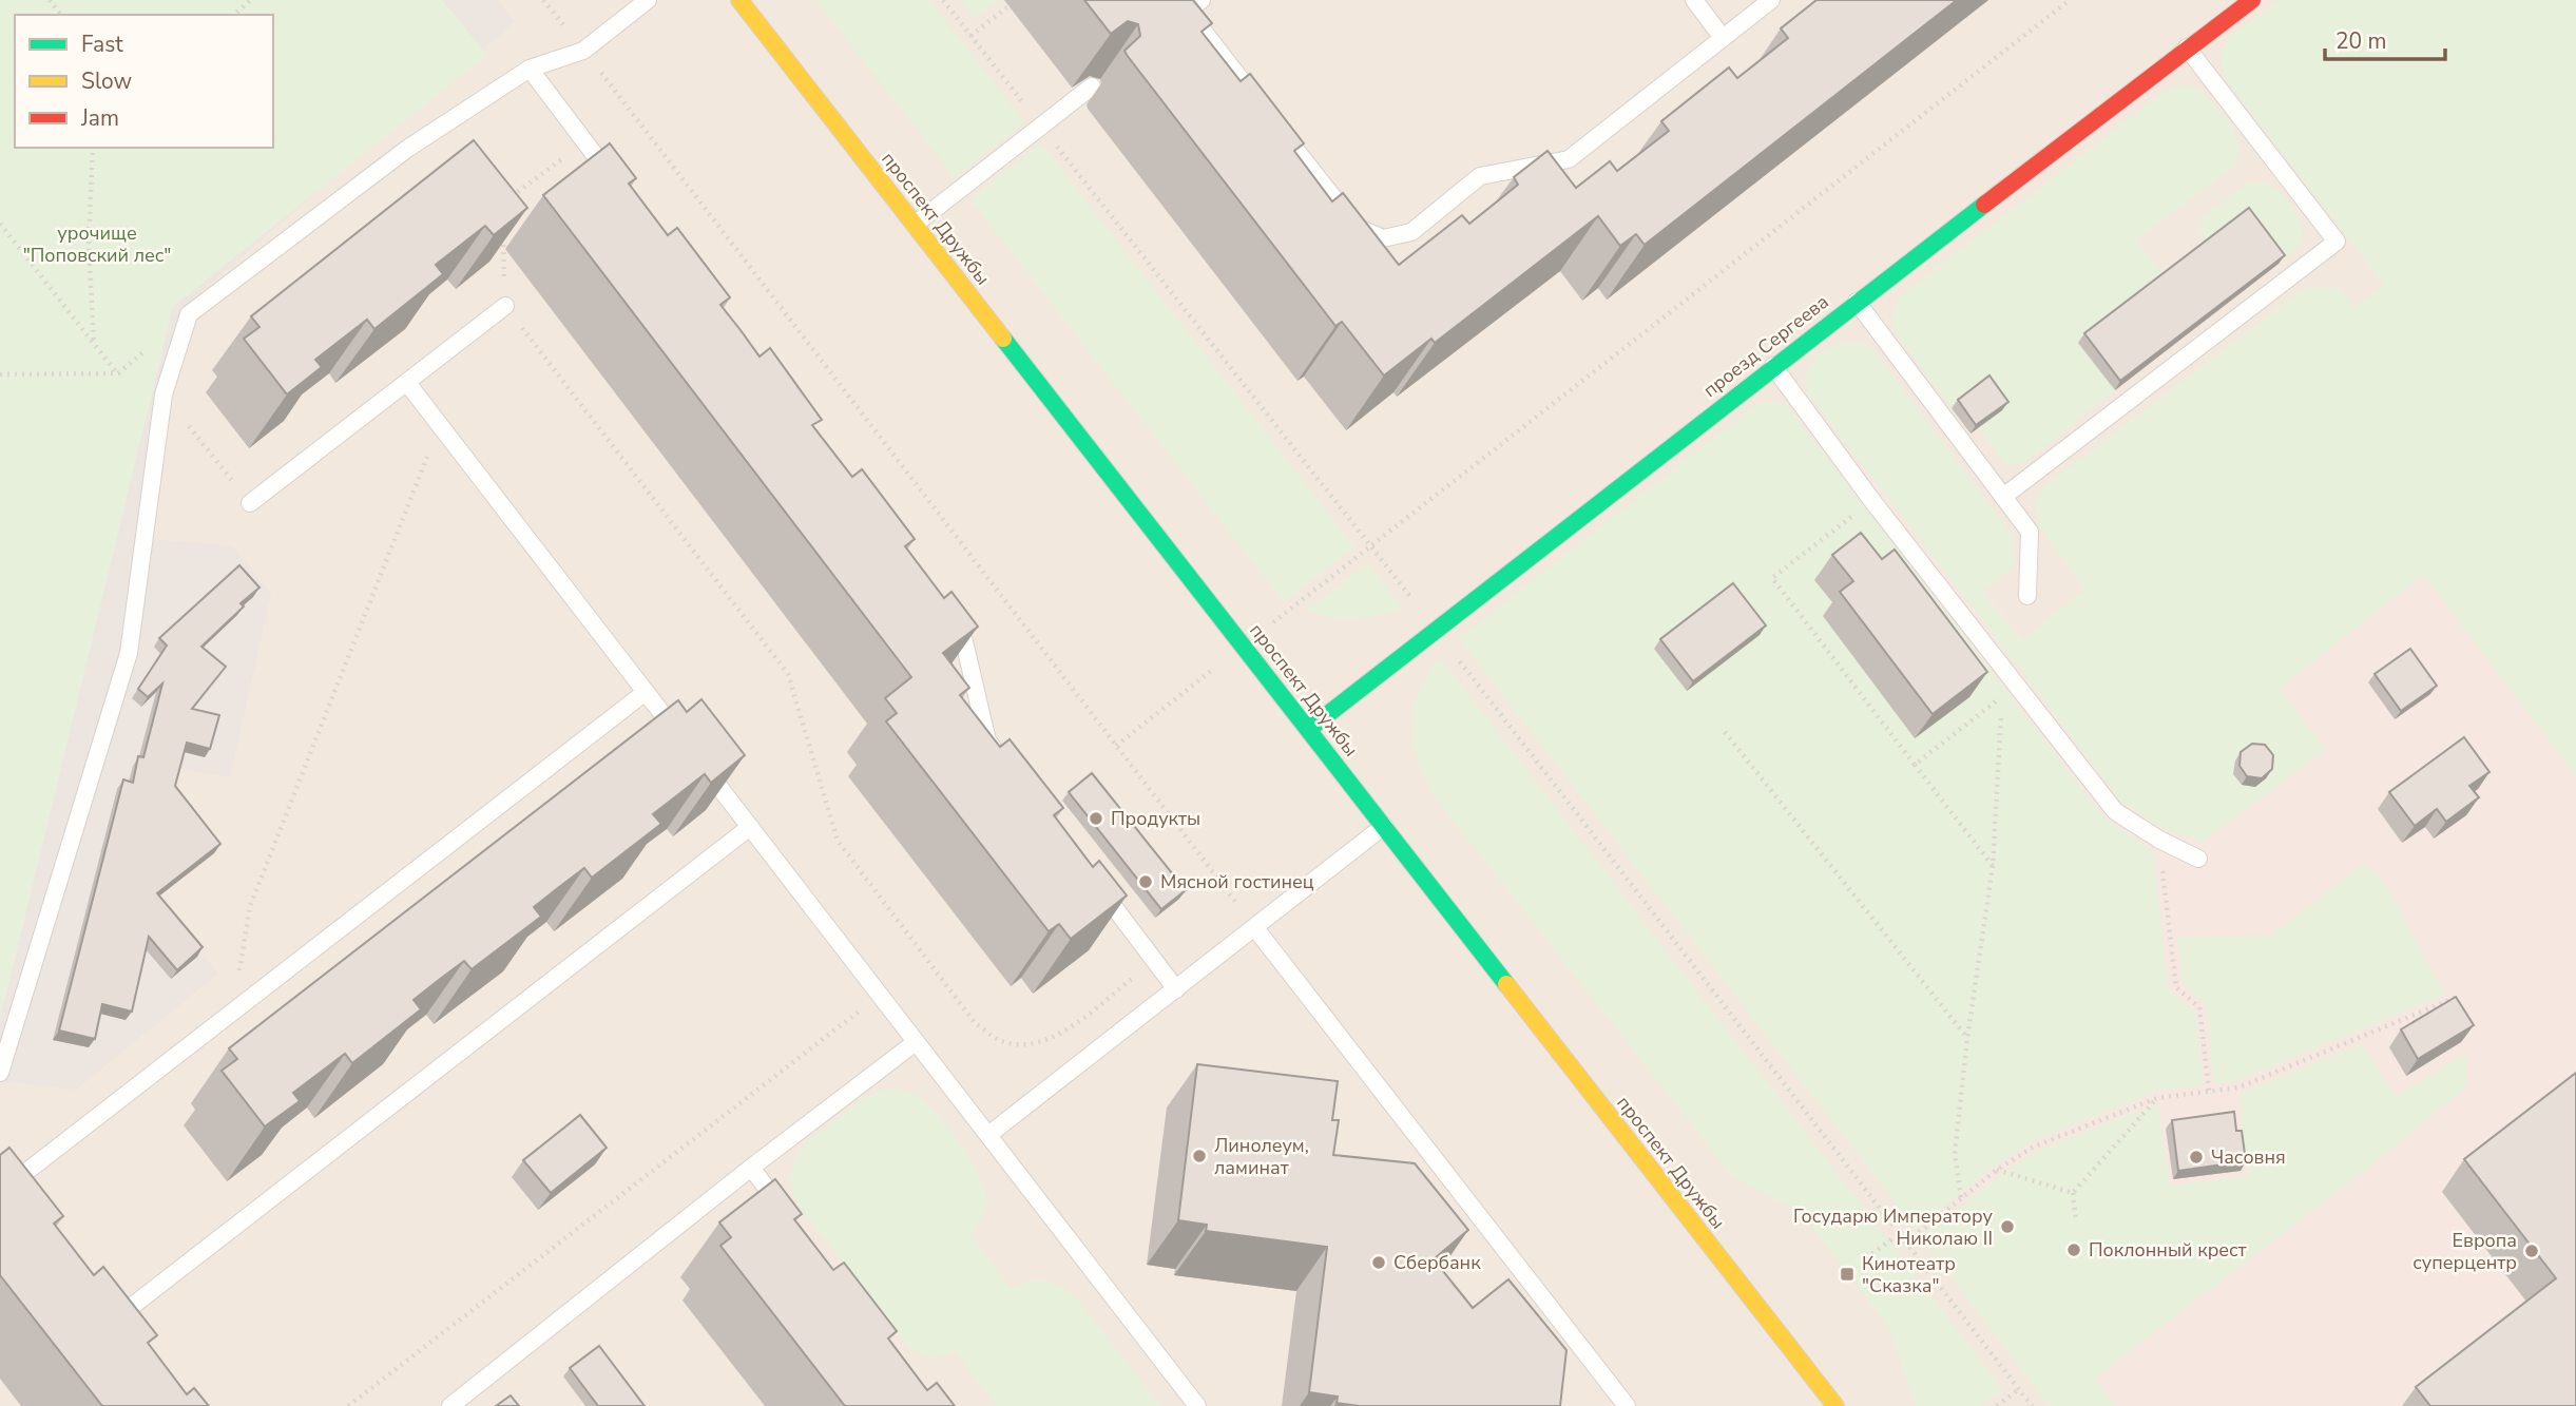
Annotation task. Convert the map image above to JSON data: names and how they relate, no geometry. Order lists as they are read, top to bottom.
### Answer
{
  "streets": {
    "main road": ["проспект Дружбы", "проезд Сергеева"]
  },
  "crossings": [
    ["проспект Дружбы", "проезд Сергеева"]
  ],
  "parks": ["урочище \"Поповский лес\""],
  "places": {
    "other": [
      "Продукты",
      "Мясной гостинец",
      "Линолеум, ламинат",
      "Часовня",
      "Государю Императору Николаю II",
      "Поклонный крест",
      "Европа суперцентр",
      "Сбербанк"
    ],
    "transit": ["Кинотеатр \"Сказка\""]
  },
  "legend": ["Fast", "Slow", "Jam"],
  "scale_bar": "20 m"
}
